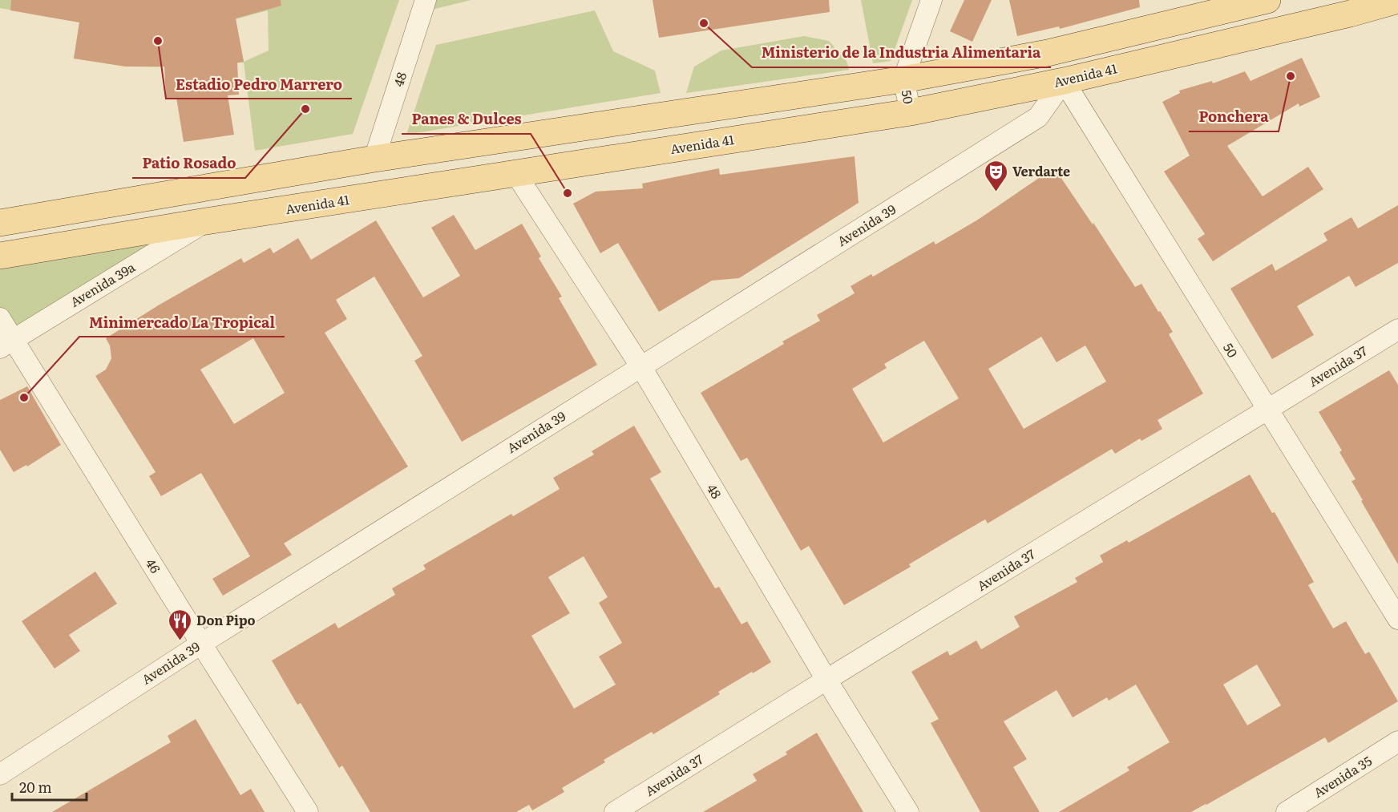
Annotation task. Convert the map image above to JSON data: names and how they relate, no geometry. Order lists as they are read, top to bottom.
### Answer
{
  "streets": {
    "main road": ["Avenida 41"],
    "street": [
      "48",
      "50",
      "Avenida 39",
      "Avenida 39a",
      "Avenida 37",
      "46",
      "Avenida 35"
    ]
  },
  "crossings": [
    ["Avenida 41", "48"],
    ["Avenida 41", "50"],
    ["Avenida 41", "Avenida 39"],
    ["Avenida 41", "Avenida 39a"],
    ["48", "Avenida 39"],
    ["48", "Avenida 37"],
    ["50", "Avenida 39"],
    ["50", "Avenida 37"],
    ["Avenida 39", "46"],
    ["Avenida 39a", "46"]
  ],
  "places": {
    "other": [
      "Ministerio de la Industria Alimentaria",
      "Estadio Pedro Marrero",
      "Ponchera",
      "Patio Rosado",
      "Panes & Dulces",
      "Minimercado La Tropical"
    ],
    "theatre": ["Verdarte"],
    "restaurant": ["Don Pipo"]
  },
  "scale_bar": "20 m"
}
